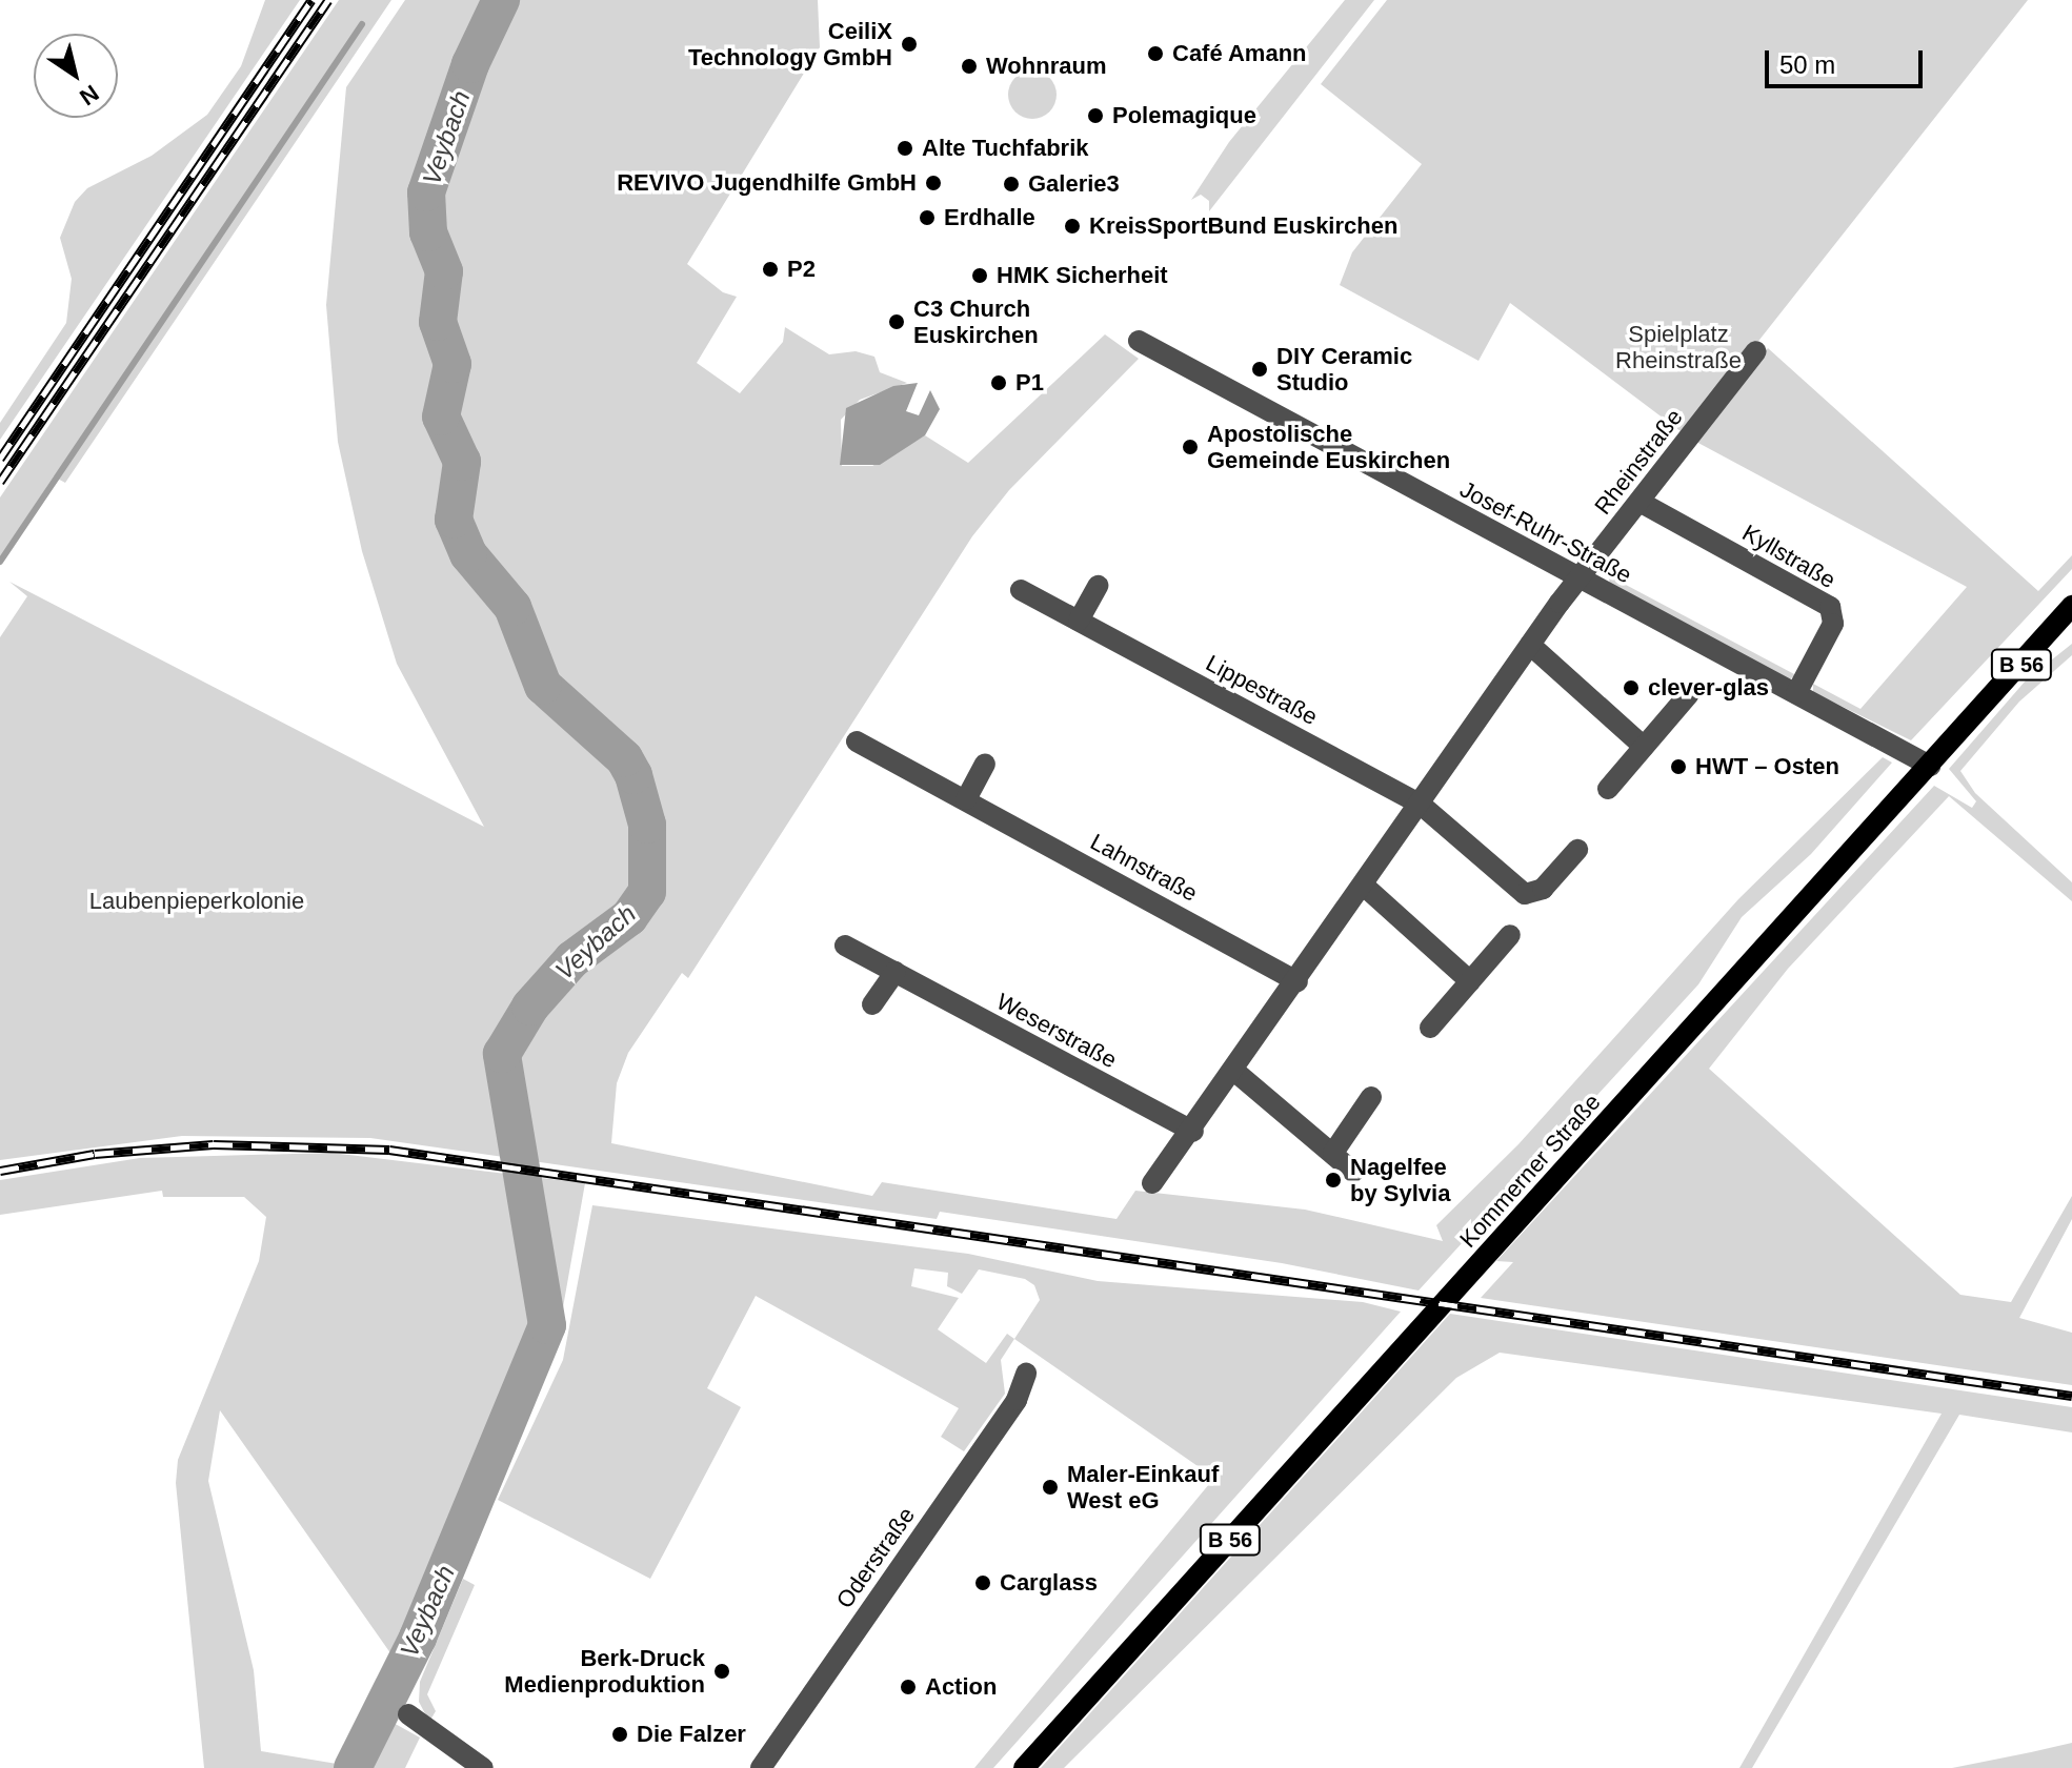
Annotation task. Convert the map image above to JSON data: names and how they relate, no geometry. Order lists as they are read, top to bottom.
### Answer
{
  "streets": {
    "main road": ["B 56", "Kommerner Straße"],
    "street": [
      "Rheinstraße",
      "Josef-Ruhr-Straße",
      "Kyllstraße",
      "Lippestraße",
      "Lahnstraße",
      "Weserstraße",
      "Oderstraße"
    ]
  },
  "crossings": [
    ["Rheinstraße", "Josef-Ruhr-Straße"],
    ["Rheinstraße", "Kyllstraße"],
    ["Rheinstraße", "Lippestraße"],
    ["Rheinstraße", "Lahnstraße"],
    ["Rheinstraße", "Weserstraße"],
    ["Josef-Ruhr-Straße", "Kyllstraße"],
    ["Josef-Ruhr-Straße", "Kommerner Straße"]
  ],
  "water": ["Veybach"],
  "parks": ["Spielplatz Rheinstraße", "Laubenpieperkolonie"],
  "places": [
    "CeiliX Technology GmbH",
    "Café Amann",
    "Wohnraum",
    "Polemagique",
    "Alte Tuchfabrik",
    "REVIVO Jugendhilfe GmbH",
    "Galerie3",
    "Erdhalle",
    "KreisSportBund Euskirchen",
    "P2",
    "HMK Sicherheit",
    "C3 Church Euskirchen",
    "DIY Ceramic Studio",
    "P1",
    "Apostolische Gemeinde Euskirchen",
    "clever-glas",
    "HWT – Osten",
    "Nagelfee by Sylvia",
    "Maler-Einkauf West eG",
    "Carglass",
    "Berk-Druck Medienproduktion",
    "Action",
    "Die Falzer"
  ],
  "scale_bar": "50 m",
  "north": "bottom right"
}
